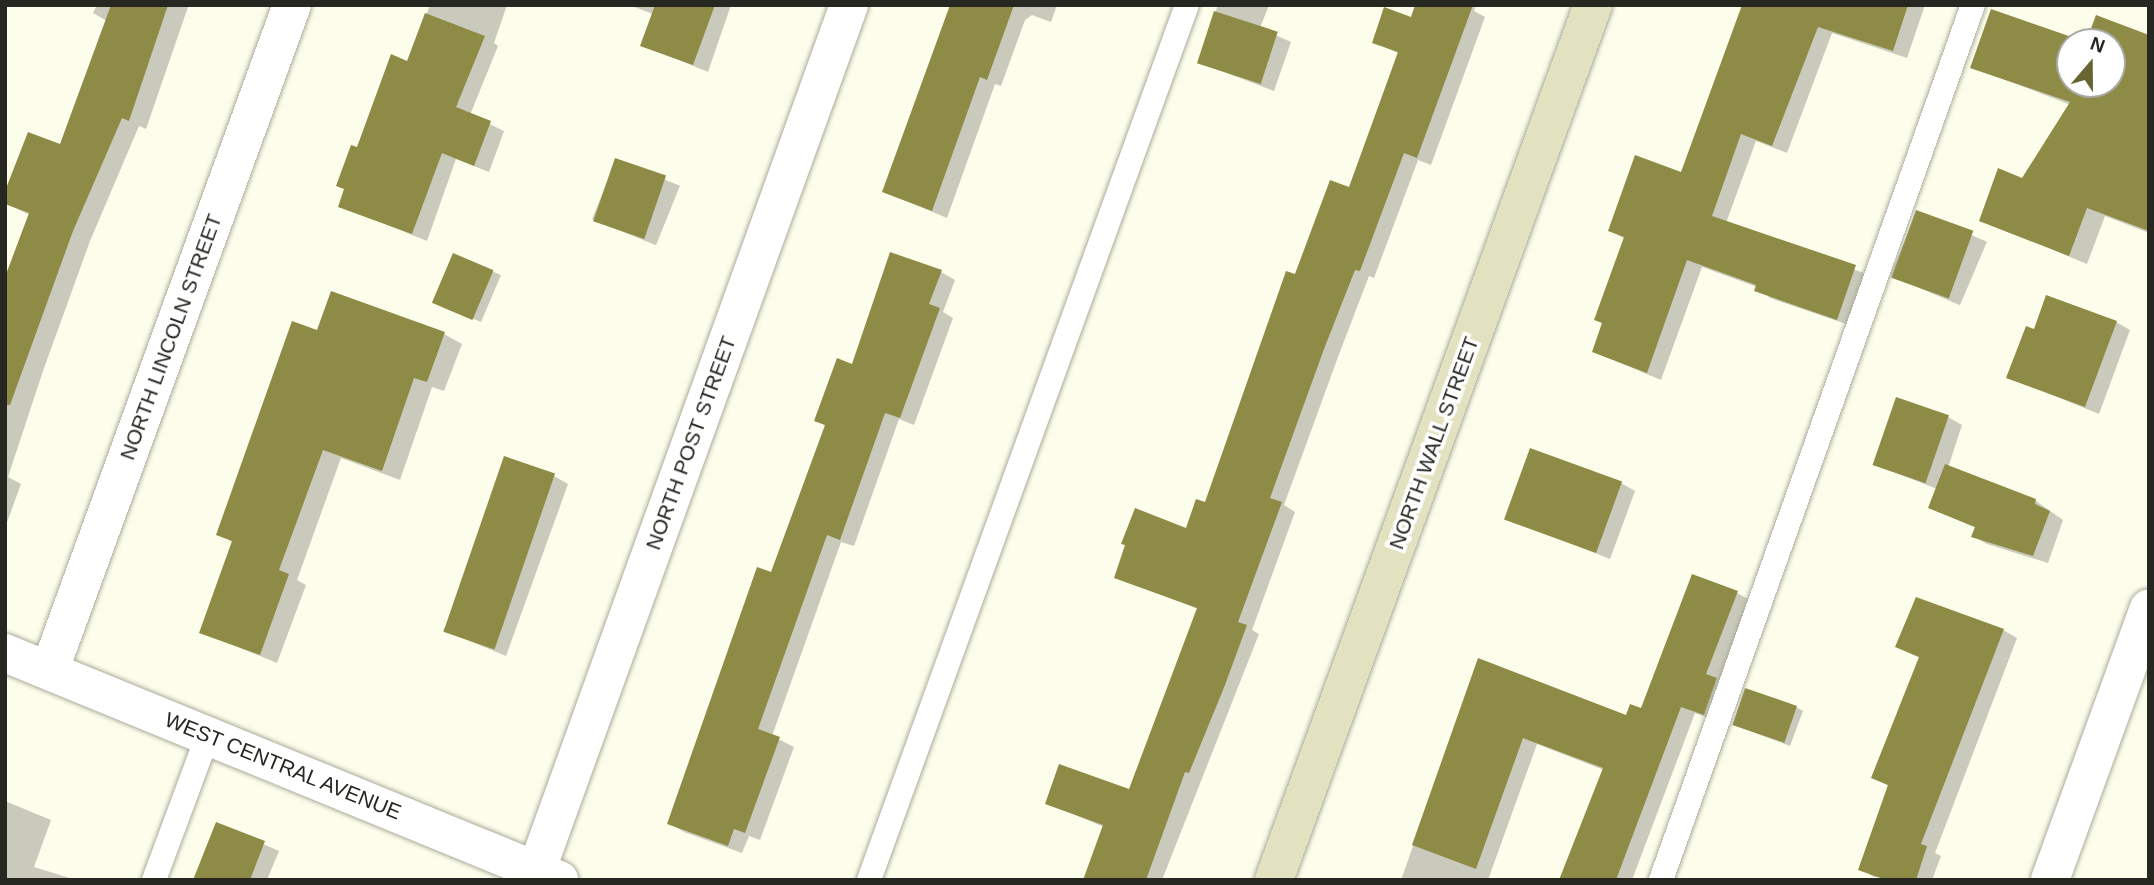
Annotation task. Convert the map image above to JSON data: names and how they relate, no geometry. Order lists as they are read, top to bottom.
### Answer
{
  "streets": {
    "street": [
      "NORTH LINCOLN STREET",
      "NORTH POST STREET",
      "NORTH WALL STREET",
      "WEST CENTRAL AVENUE"
    ]
  },
  "crossings": [
    ["NORTH LINCOLN STREET", "WEST CENTRAL AVENUE"],
    ["NORTH POST STREET", "WEST CENTRAL AVENUE"]
  ],
  "north": "top"
}
